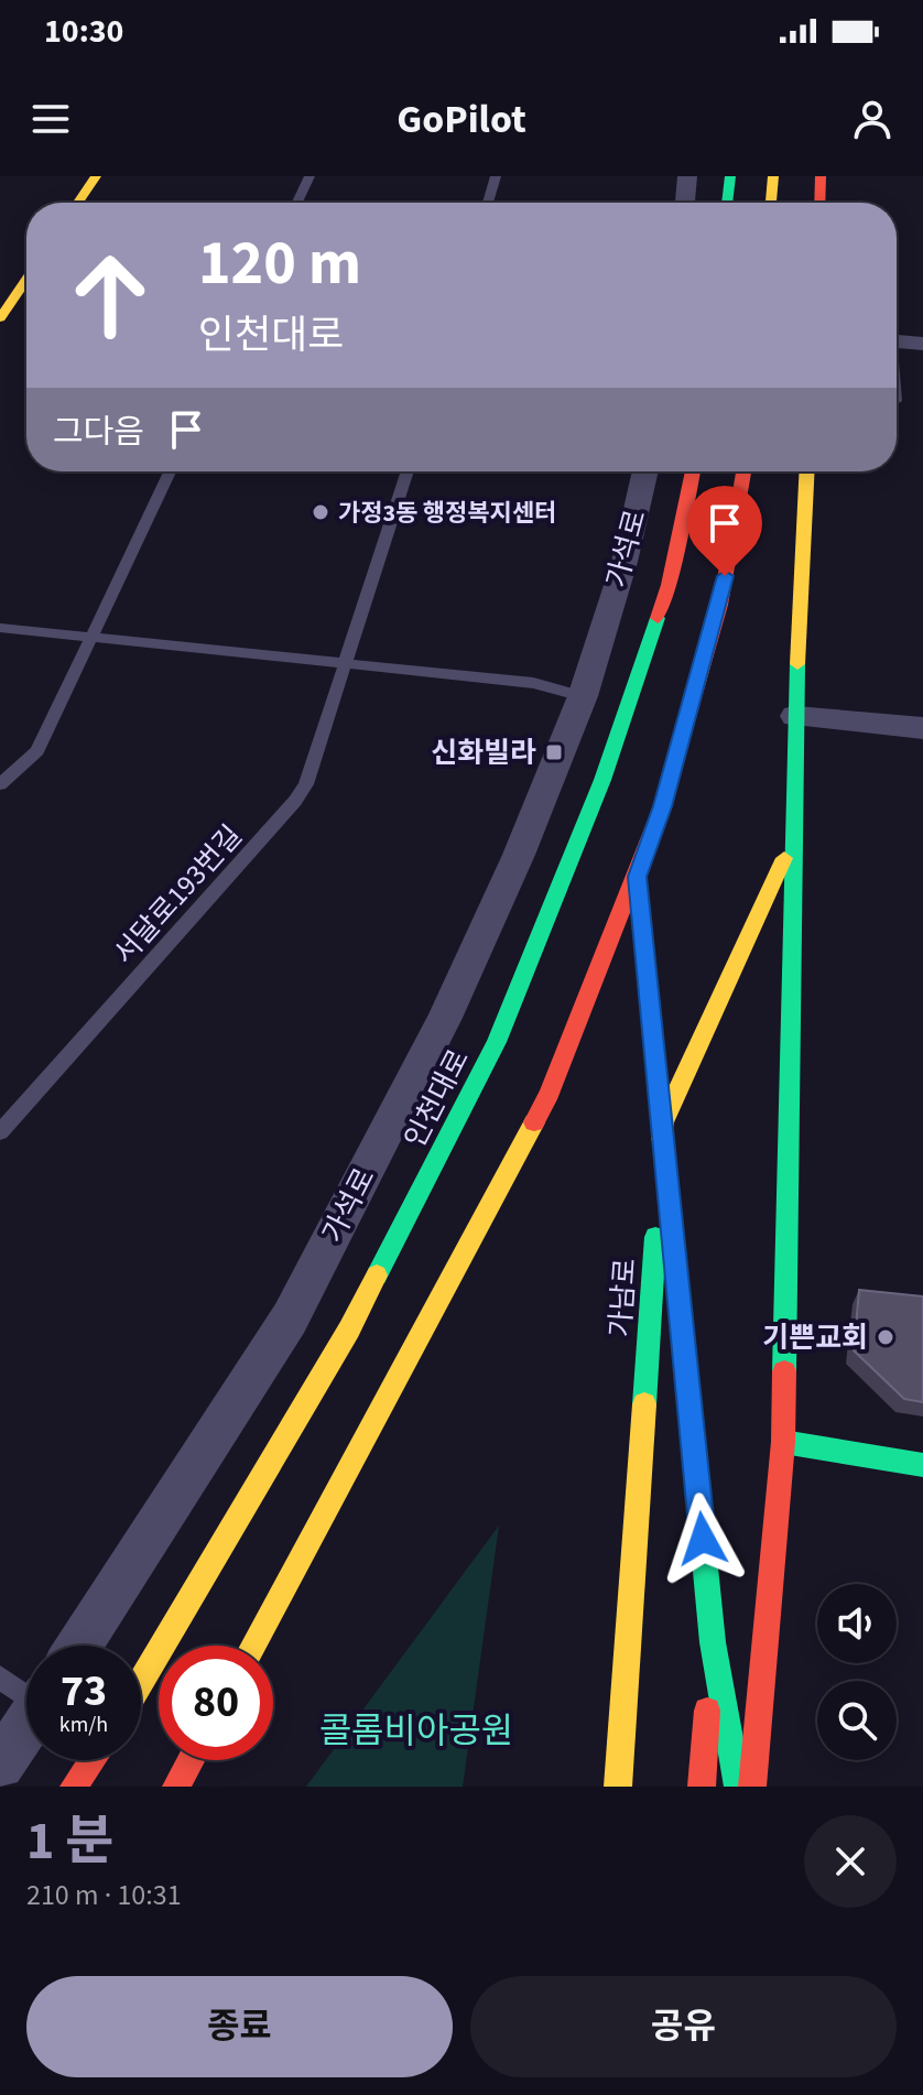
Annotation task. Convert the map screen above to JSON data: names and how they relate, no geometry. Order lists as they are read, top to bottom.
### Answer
{
  "streets": {
    "main road": ["인천대로", "가남로"],
    "street": ["가석로"],
    "lane": ["서달로193번길"]
  },
  "parks": ["콜롬비아공원"],
  "places": {
    "other": ["가정3동 행정복지센터", "기쁜교회"],
    "transit": ["신화빌라"]
  },
  "page": {
    "status": "10:30",
    "header": "GoPilot",
    "turn": ["120 m", "인천대로"],
    "then": "그다음",
    "speed": "73 km/h",
    "limit": "80",
    "heading": ["1 분", "210 m · 10:31"],
    "buttons": ["종료", "공유"]
  }
}
